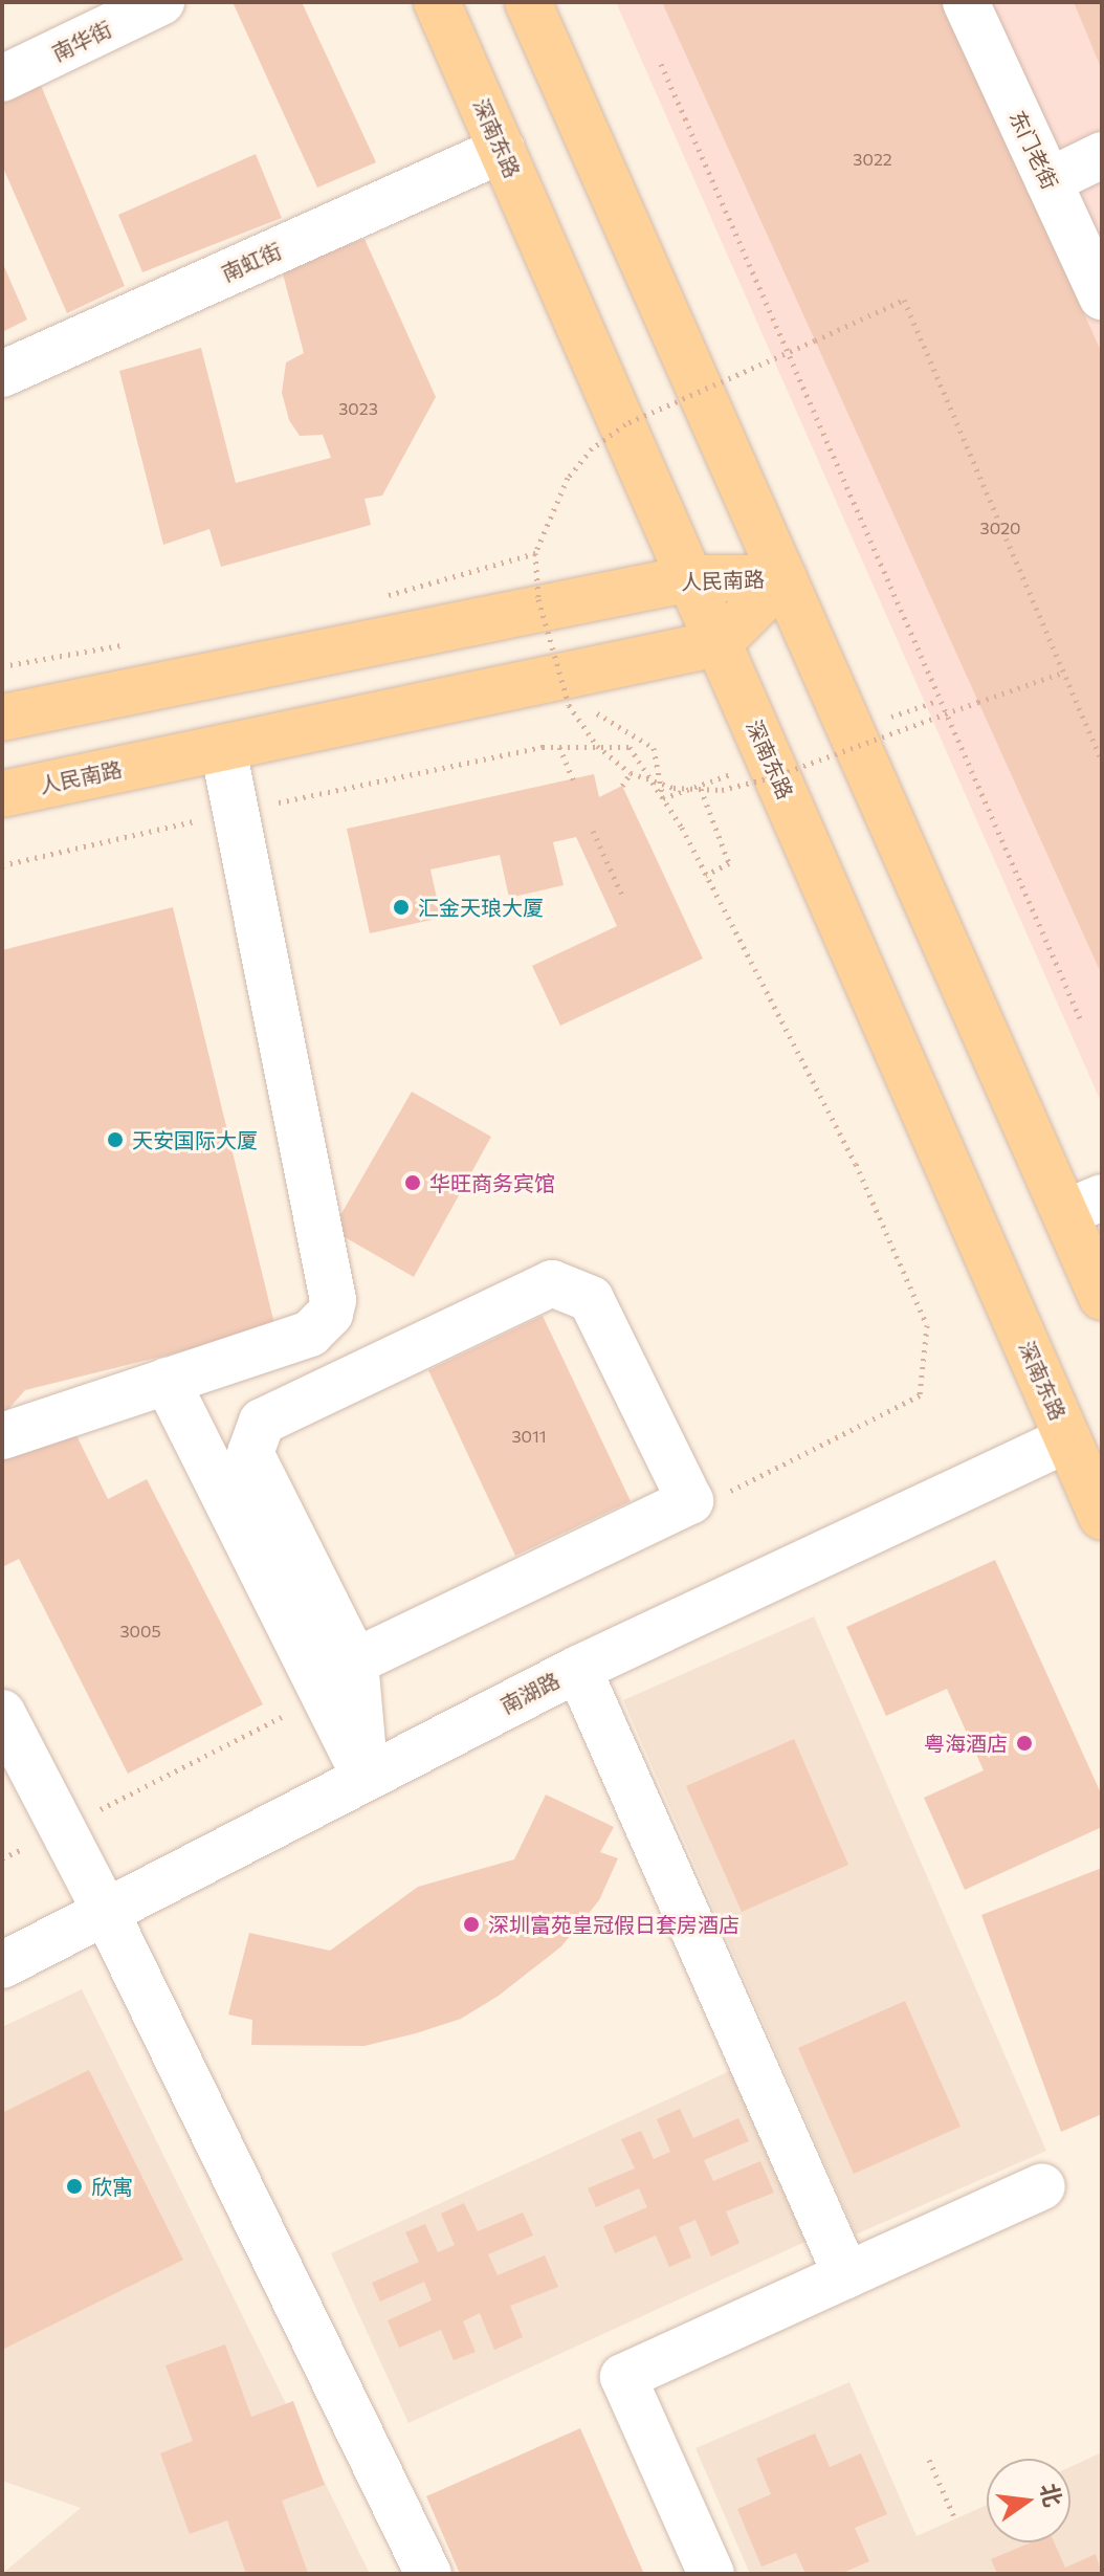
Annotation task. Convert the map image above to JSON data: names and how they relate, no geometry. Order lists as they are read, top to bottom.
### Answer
{
  "streets": {
    "main road": ["深南东路", "人民南路"],
    "street": [
      "南华街",
      "东门老街",
      "南虹街",
      "南湖路"
    ]
  },
  "crossings": [
    ["深南东路", "南虹街"],
    ["深南东路", "人民南路"],
    ["深南东路", "南湖路"]
  ],
  "places": [
    "汇金天琅大厦",
    "天安国际大厦",
    "华旺商务宾馆",
    "粤海酒店",
    "深圳富苑皇冠假日套房酒店",
    "欣寓"
  ],
  "house_numbers": [
    "3022",
    "3023",
    "3020",
    "3011",
    "3005"
  ],
  "north": "right"
}
